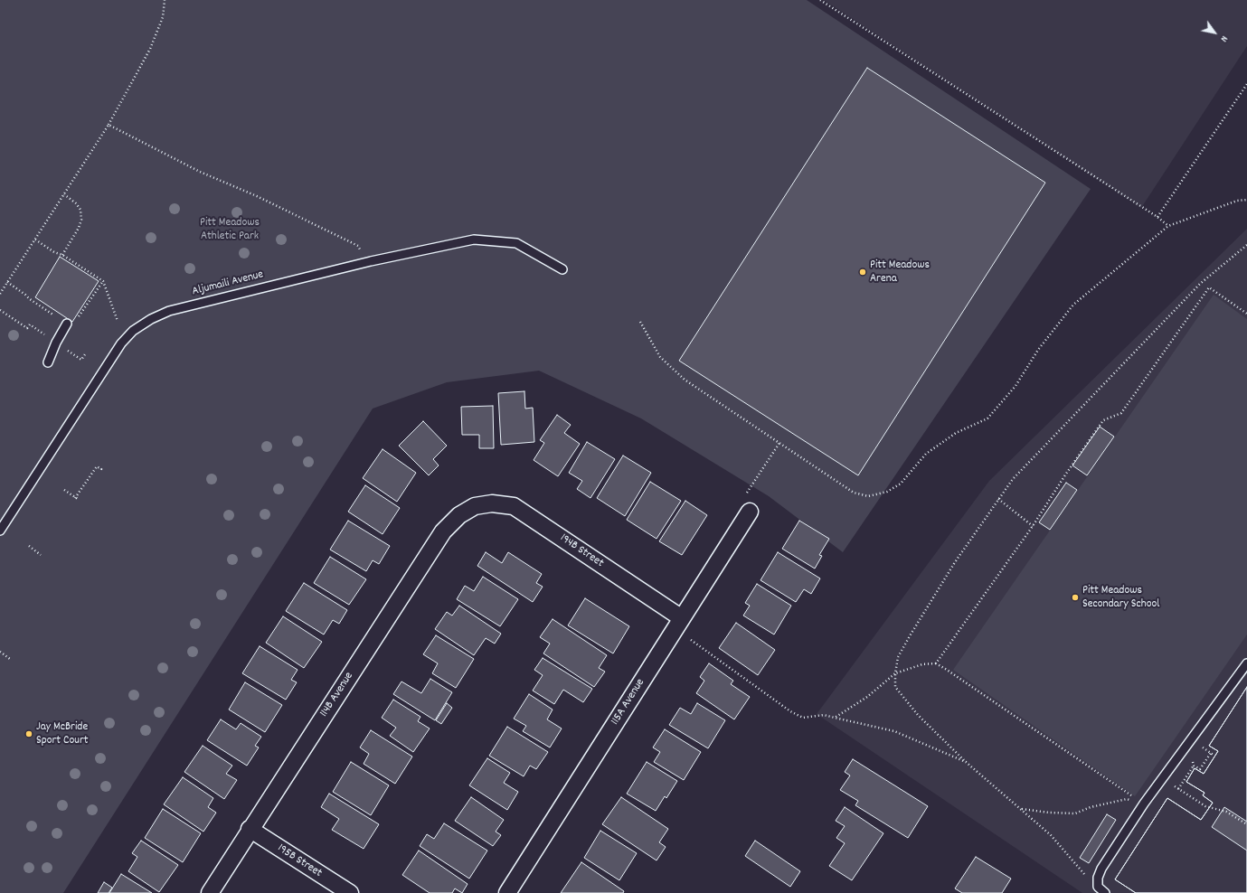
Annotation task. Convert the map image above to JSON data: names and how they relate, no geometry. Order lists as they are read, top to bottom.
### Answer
{
  "streets": {
    "street": [
      "194B Street",
      "114B Avenue",
      "115A Avenue",
      "195B Street"
    ],
    "lane": ["Aljumaili Avenue"]
  },
  "crossings": [
    ["194B Street", "114B Avenue"],
    ["194B Street", "115A Avenue"],
    ["114B Avenue", "195B Street"]
  ],
  "parks": ["Pitt Meadows Athletic Park"],
  "places": ["Pitt Meadows Arena", "Pitt Meadows Secondary School", "Jay McBride Sport Court"],
  "north": "bottom right"
}
